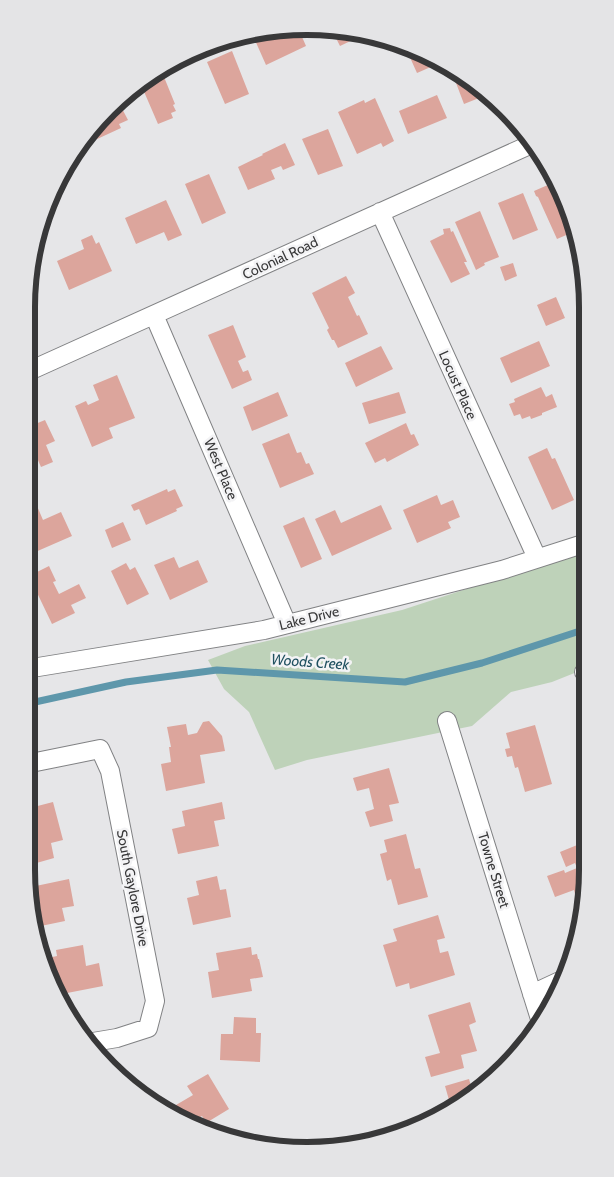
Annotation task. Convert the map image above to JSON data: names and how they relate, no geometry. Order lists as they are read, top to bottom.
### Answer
{
  "streets": {
    "street": [
      "Colonial Road",
      "Locust Place",
      "West Place",
      "Lake Drive",
      "Towne Street",
      "South Gaylore Drive"
    ]
  },
  "crossings": [
    ["Colonial Road", "Locust Place"],
    ["Colonial Road", "West Place"],
    ["Locust Place", "Lake Drive"],
    ["West Place", "Lake Drive"]
  ],
  "water": ["Woods Creek"]
}
